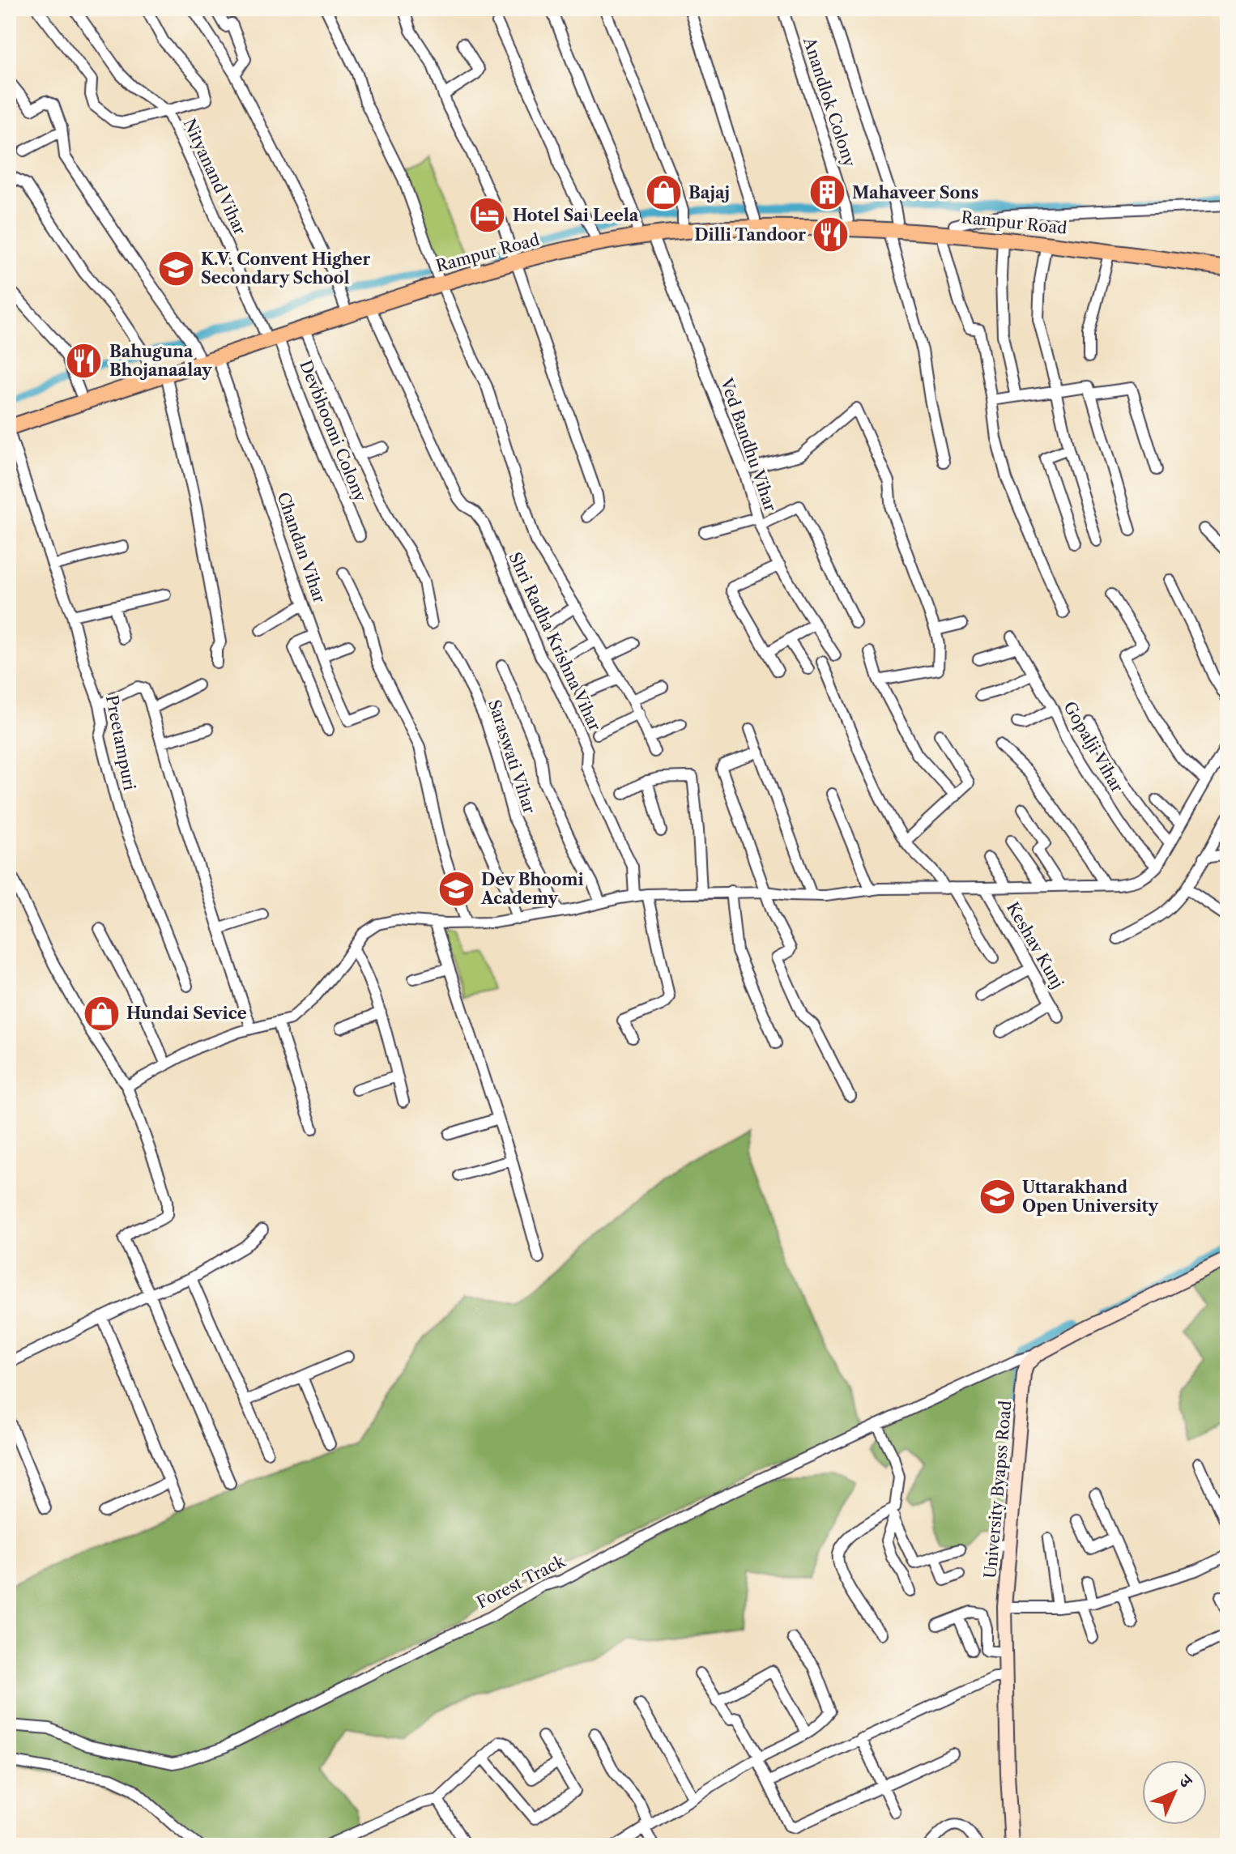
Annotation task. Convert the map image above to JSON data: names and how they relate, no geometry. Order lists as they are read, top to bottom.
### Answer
{
  "streets": {
    "main road": ["Rampur Road", "University Byapss Road"],
    "street": [
      "Anandlok Colony",
      "Nityanand Vihar",
      "Devbhoomi Colony",
      "Ved Bandhu Vihar",
      "Chandan Vihar",
      "Shri Radha Krishna Vihar",
      "Preetampuri",
      "Gopalji Vihar",
      "Saraswati Vihar",
      "Keshav Kunj",
      "Forest Track"
    ]
  },
  "crossings": [
    ["Nityanand Vihar", "Rampur Road"],
    ["Nityanand Vihar", "Devbhoomi Colony"],
    ["Rampur Road", "Devbhoomi Colony"],
    ["Rampur Road", "Ved Bandhu Vihar"],
    ["Rampur Road", "Chandan Vihar"],
    ["Rampur Road", "Shri Radha Krishna Vihar"],
    ["Rampur Road", "Preetampuri"],
    ["University Byapss Road", "Forest Track"]
  ],
  "places": {
    "shop": ["Bajaj", "Hundai Sevice"],
    "building": ["Mahaveer Sons"],
    "hotel": ["Hotel Sai Leela"],
    "restaurant": ["Dilli Tandoor", "Bahuguna Bhojanaalay"],
    "school or university": ["K.V. Convent Higher Secondary School", "Dev Bhoomi Academy", "Uttarakhand Open University"]
  },
  "north": "top right"
}
